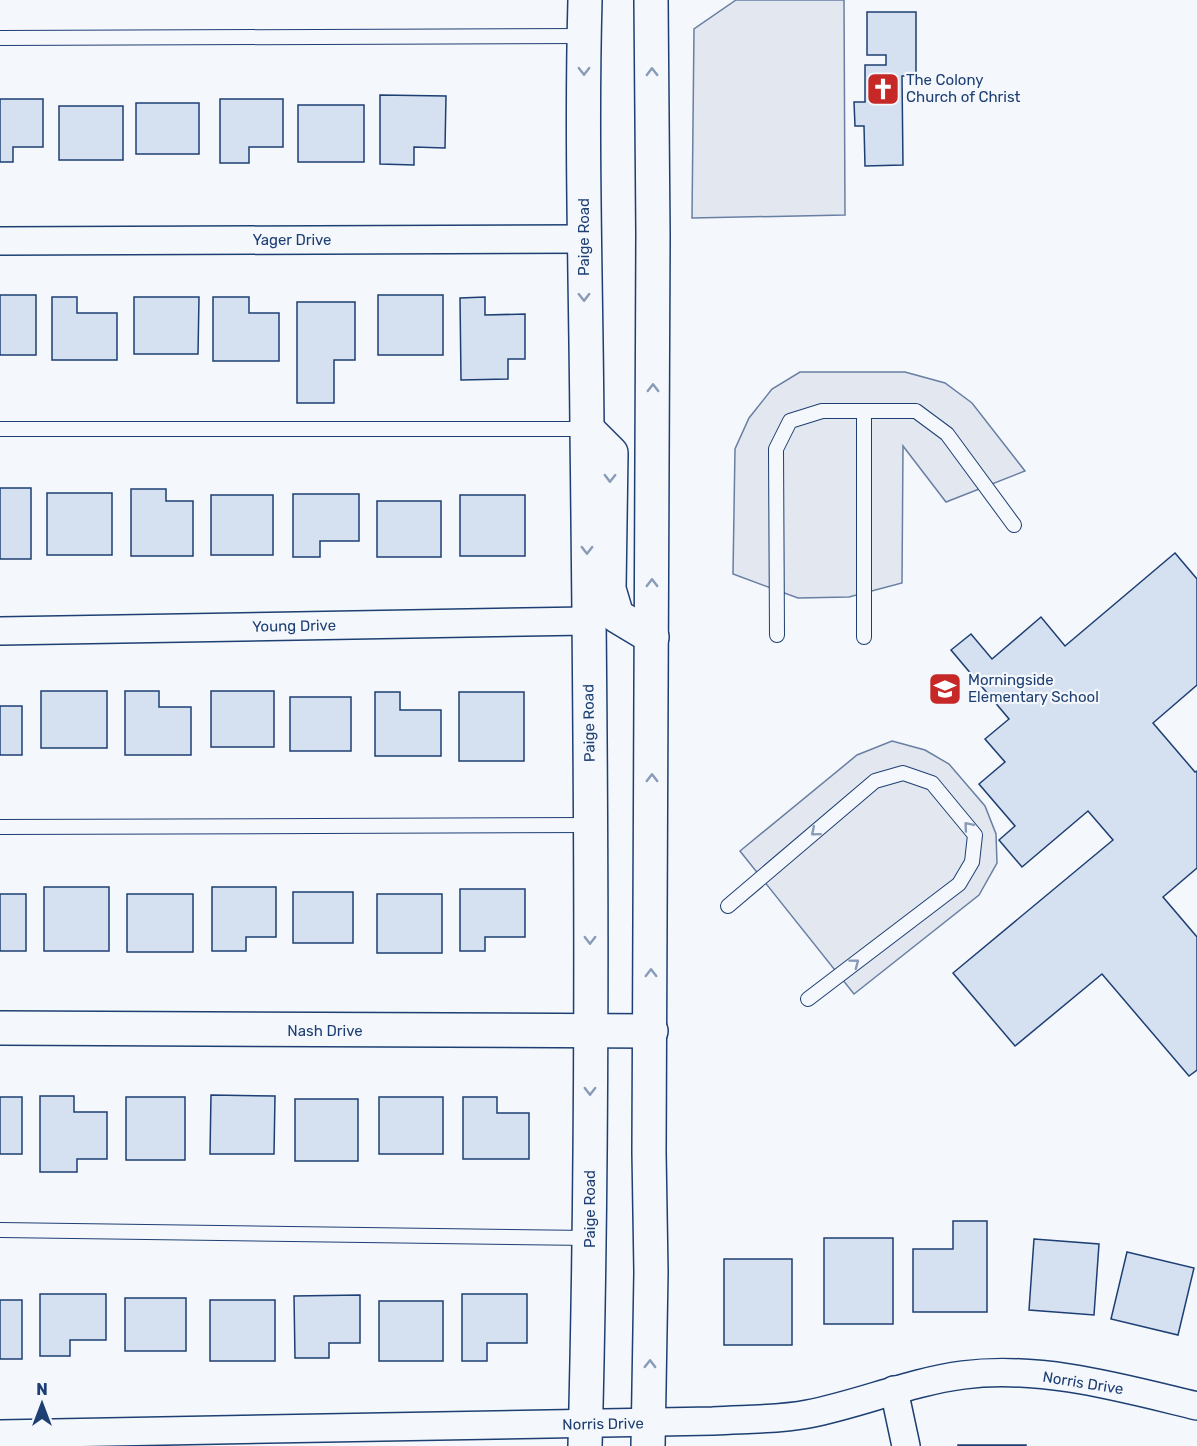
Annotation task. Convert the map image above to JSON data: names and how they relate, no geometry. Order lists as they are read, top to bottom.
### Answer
{
  "streets": {
    "main road": ["Paige Road", "Nash Drive"],
    "street": ["Yager Drive", "Young Drive", "Norris Drive"]
  },
  "crossings": [
    ["Paige Road", "Yager Drive"],
    ["Paige Road", "Young Drive"],
    ["Paige Road", "Nash Drive"],
    ["Paige Road", "Norris Drive"]
  ],
  "places": {
    "church": ["The Colony Church of Christ"],
    "school or university": ["Morningside Elementary School"]
  },
  "north": "top"
}
